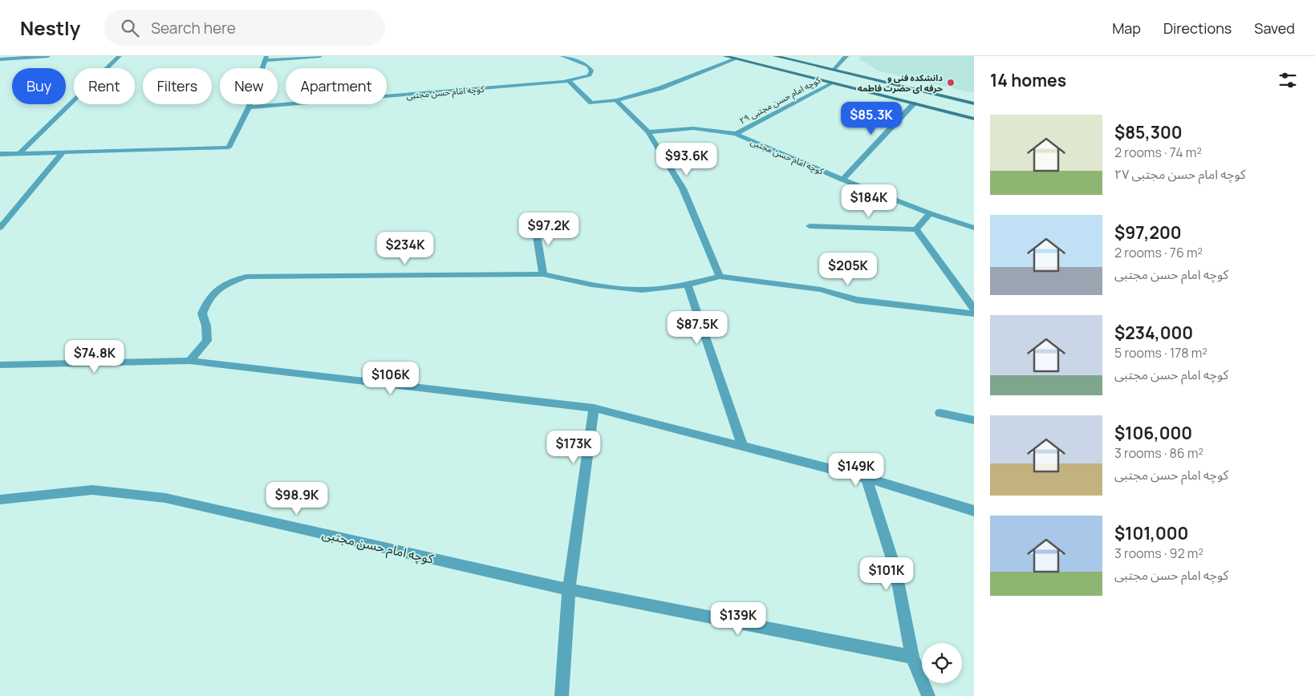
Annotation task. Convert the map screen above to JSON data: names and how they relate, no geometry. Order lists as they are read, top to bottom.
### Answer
{
  "streets": {
    "street": ["کوچه امام حسن مجتبی", "کوچه امام حسن مجتبی ۲۹"]
  },
  "crossings": [
    ["کوچه امام حسن مجتبی", "کوچه امام حسن مجتبی ۲۹"]
  ],
  "places": ["دانشکده فنی و حرفه ای حضرت فاطمه"],
  "page": {
    "header": "Nestly",
    "search": "Search here",
    "nav": ["Map", "Directions", "Saved"],
    "heading": "14 homes",
    "chip": [
      "Buy",
      "Rent",
      "Filters",
      "New",
      "Apartment"
    ],
    "price": [
      "$85.3K",
      "$93.6K",
      "$184K",
      "$97.2K",
      "$234K",
      "$205K",
      "$87.5K",
      "$74.8K",
      "$106K",
      "$173K",
      "$149K",
      "$98.9K",
      "$101K",
      "$139K"
    ],
    "list": [
      {
        "name": "$85,300",
        "note": "2 rooms · 74 m² · کوچه امام حسن مجتبی ۲۷"
      },
      {
        "name": "$97,200",
        "note": "2 rooms · 76 m² · کوچه امام حسن مجتبی"
      },
      {
        "name": "$234,000",
        "note": "5 rooms · 178 m² · کوچه امام حسن مجتبی"
      },
      {
        "name": "$106,000",
        "note": "3 rooms · 86 m² · کوچه امام حسن مجتبی"
      },
      {
        "name": "$101,000",
        "note": "3 rooms · 92 m² · کوچه امام حسن مجتبی"
      }
    ]
  }
}
